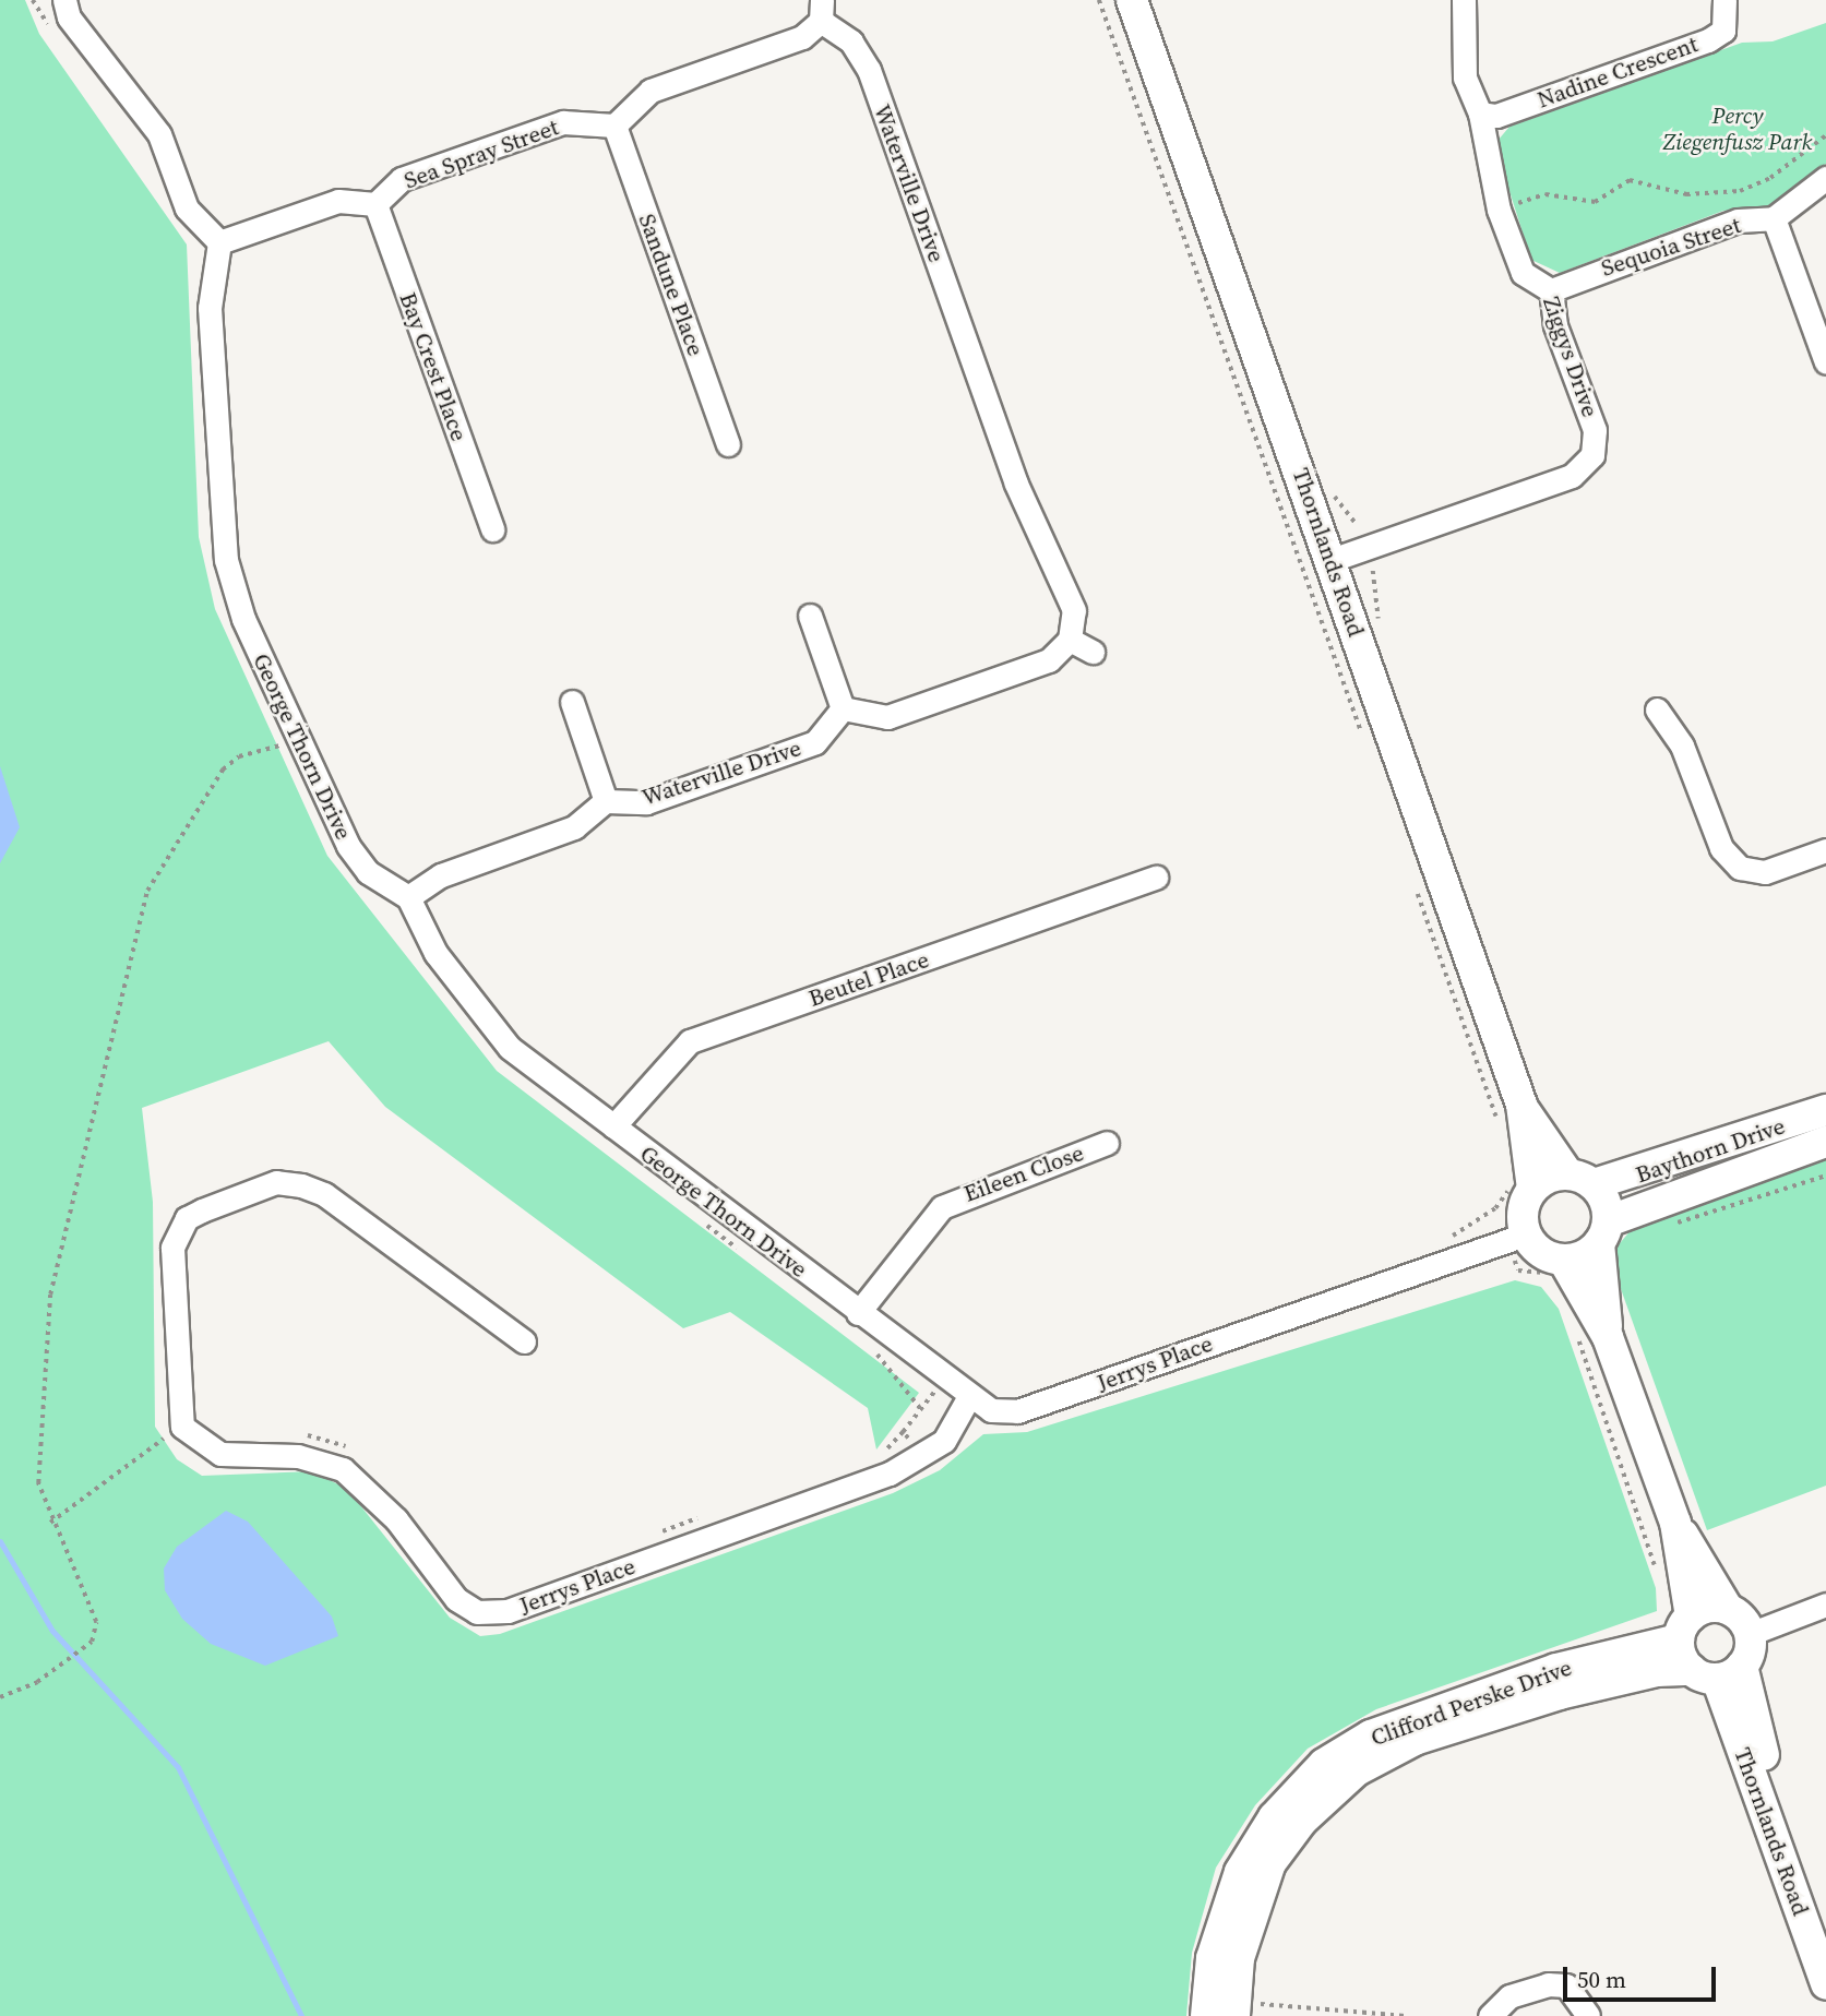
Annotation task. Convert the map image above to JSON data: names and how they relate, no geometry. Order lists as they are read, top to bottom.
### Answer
{
  "streets": {
    "street": [
      "Nadine Crescent",
      "Sea Spray Street",
      "Waterville Drive",
      "Sequoia Street",
      "Sandune Place",
      "Ziggys Drive",
      "Bay Crest Place",
      "Thornlands Road",
      "George Thorn Drive",
      "Beutel Place",
      "Baythorn Drive",
      "Eileen Close",
      "Jerrys Place",
      "Clifford Perske Drive"
    ]
  },
  "crossings": [
    ["Nadine Crescent", "Ziggys Drive"],
    ["Sea Spray Street", "Sandune Place"],
    ["Sea Spray Street", "Bay Crest Place"],
    ["Sequoia Street", "Ziggys Drive"],
    ["Ziggys Drive", "Thornlands Road"],
    ["Thornlands Road", "Baythorn Drive"],
    ["Thornlands Road", "Jerrys Place"],
    ["Thornlands Road", "Clifford Perske Drive"],
    ["George Thorn Drive", "Beutel Place"],
    ["George Thorn Drive", "Eileen Close"],
    ["George Thorn Drive", "Jerrys Place"]
  ],
  "parks": ["Percy Ziegenfusz Park"],
  "scale_bar": "50 m"
}
